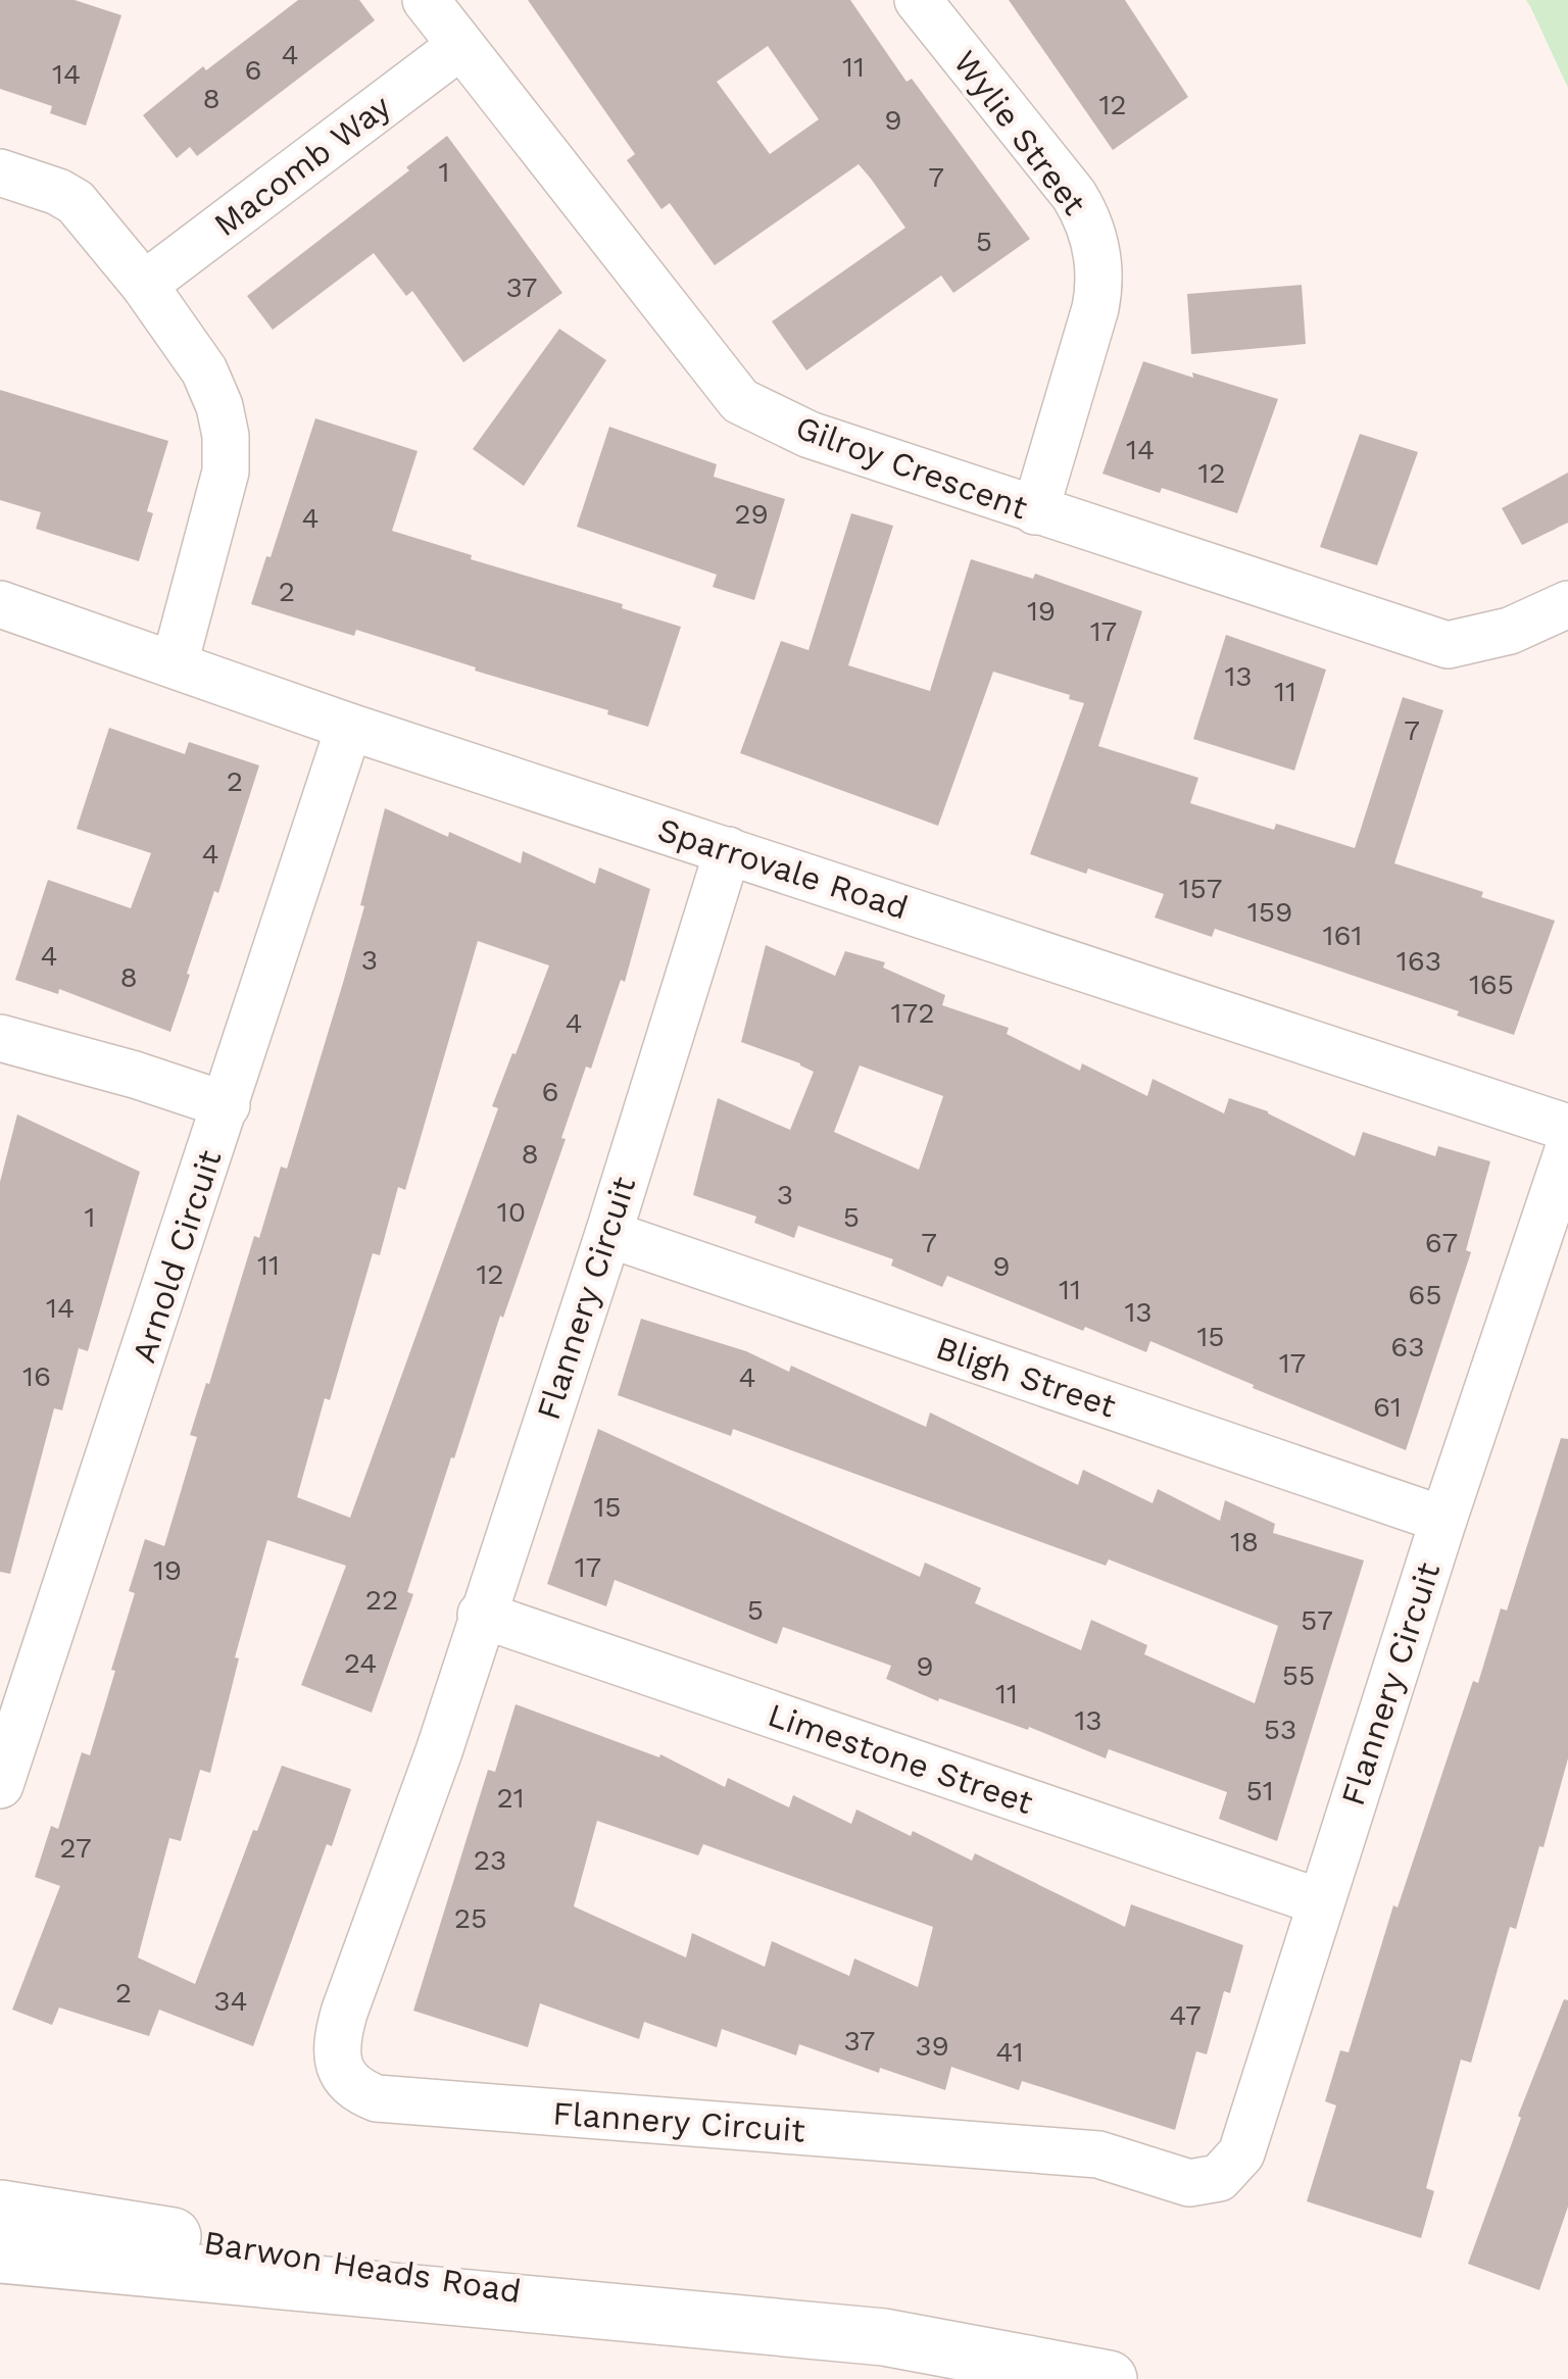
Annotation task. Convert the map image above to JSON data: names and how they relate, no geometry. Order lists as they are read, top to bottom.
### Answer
{
  "streets": {
    "main road": ["Barwon Heads Road"],
    "street": [
      "Wylie Street",
      "Macomb Way",
      "Gilroy Crescent",
      "Sparrovale Road",
      "Arnold Circuit",
      "Flannery Circuit",
      "Bligh Street",
      "Limestone Street"
    ]
  },
  "crossings": [
    ["Wylie Street", "Gilroy Crescent"],
    ["Macomb Way", "Gilroy Crescent"],
    ["Sparrovale Road", "Arnold Circuit"],
    ["Sparrovale Road", "Flannery Circuit"],
    ["Flannery Circuit", "Bligh Street"],
    ["Flannery Circuit", "Limestone Street"]
  ],
  "house_numbers": [
    "4",
    "11",
    "6",
    "14",
    "8",
    "12",
    "9",
    "1",
    "7",
    "5",
    "37",
    "14",
    "12",
    "29",
    "4",
    "2",
    "19",
    "17",
    "13",
    "11",
    "7",
    "2",
    "4",
    "157",
    "159",
    "161",
    "4",
    "3",
    "163",
    "8",
    "165",
    "172",
    "4",
    "6",
    "8",
    "3",
    "10",
    "1",
    "5",
    "7",
    "67",
    "11",
    "9",
    "12",
    "11",
    "65",
    "14",
    "13",
    "15",
    "63",
    "17",
    "16",
    "4",
    "61",
    "15",
    "18",
    "17",
    "19",
    "22",
    "5",
    "57",
    "24",
    "9",
    "55",
    "11",
    "13",
    "53",
    "51",
    "21",
    "27",
    "23",
    "25",
    "2",
    "34",
    "47",
    "37",
    "39",
    "41"
  ]
}
